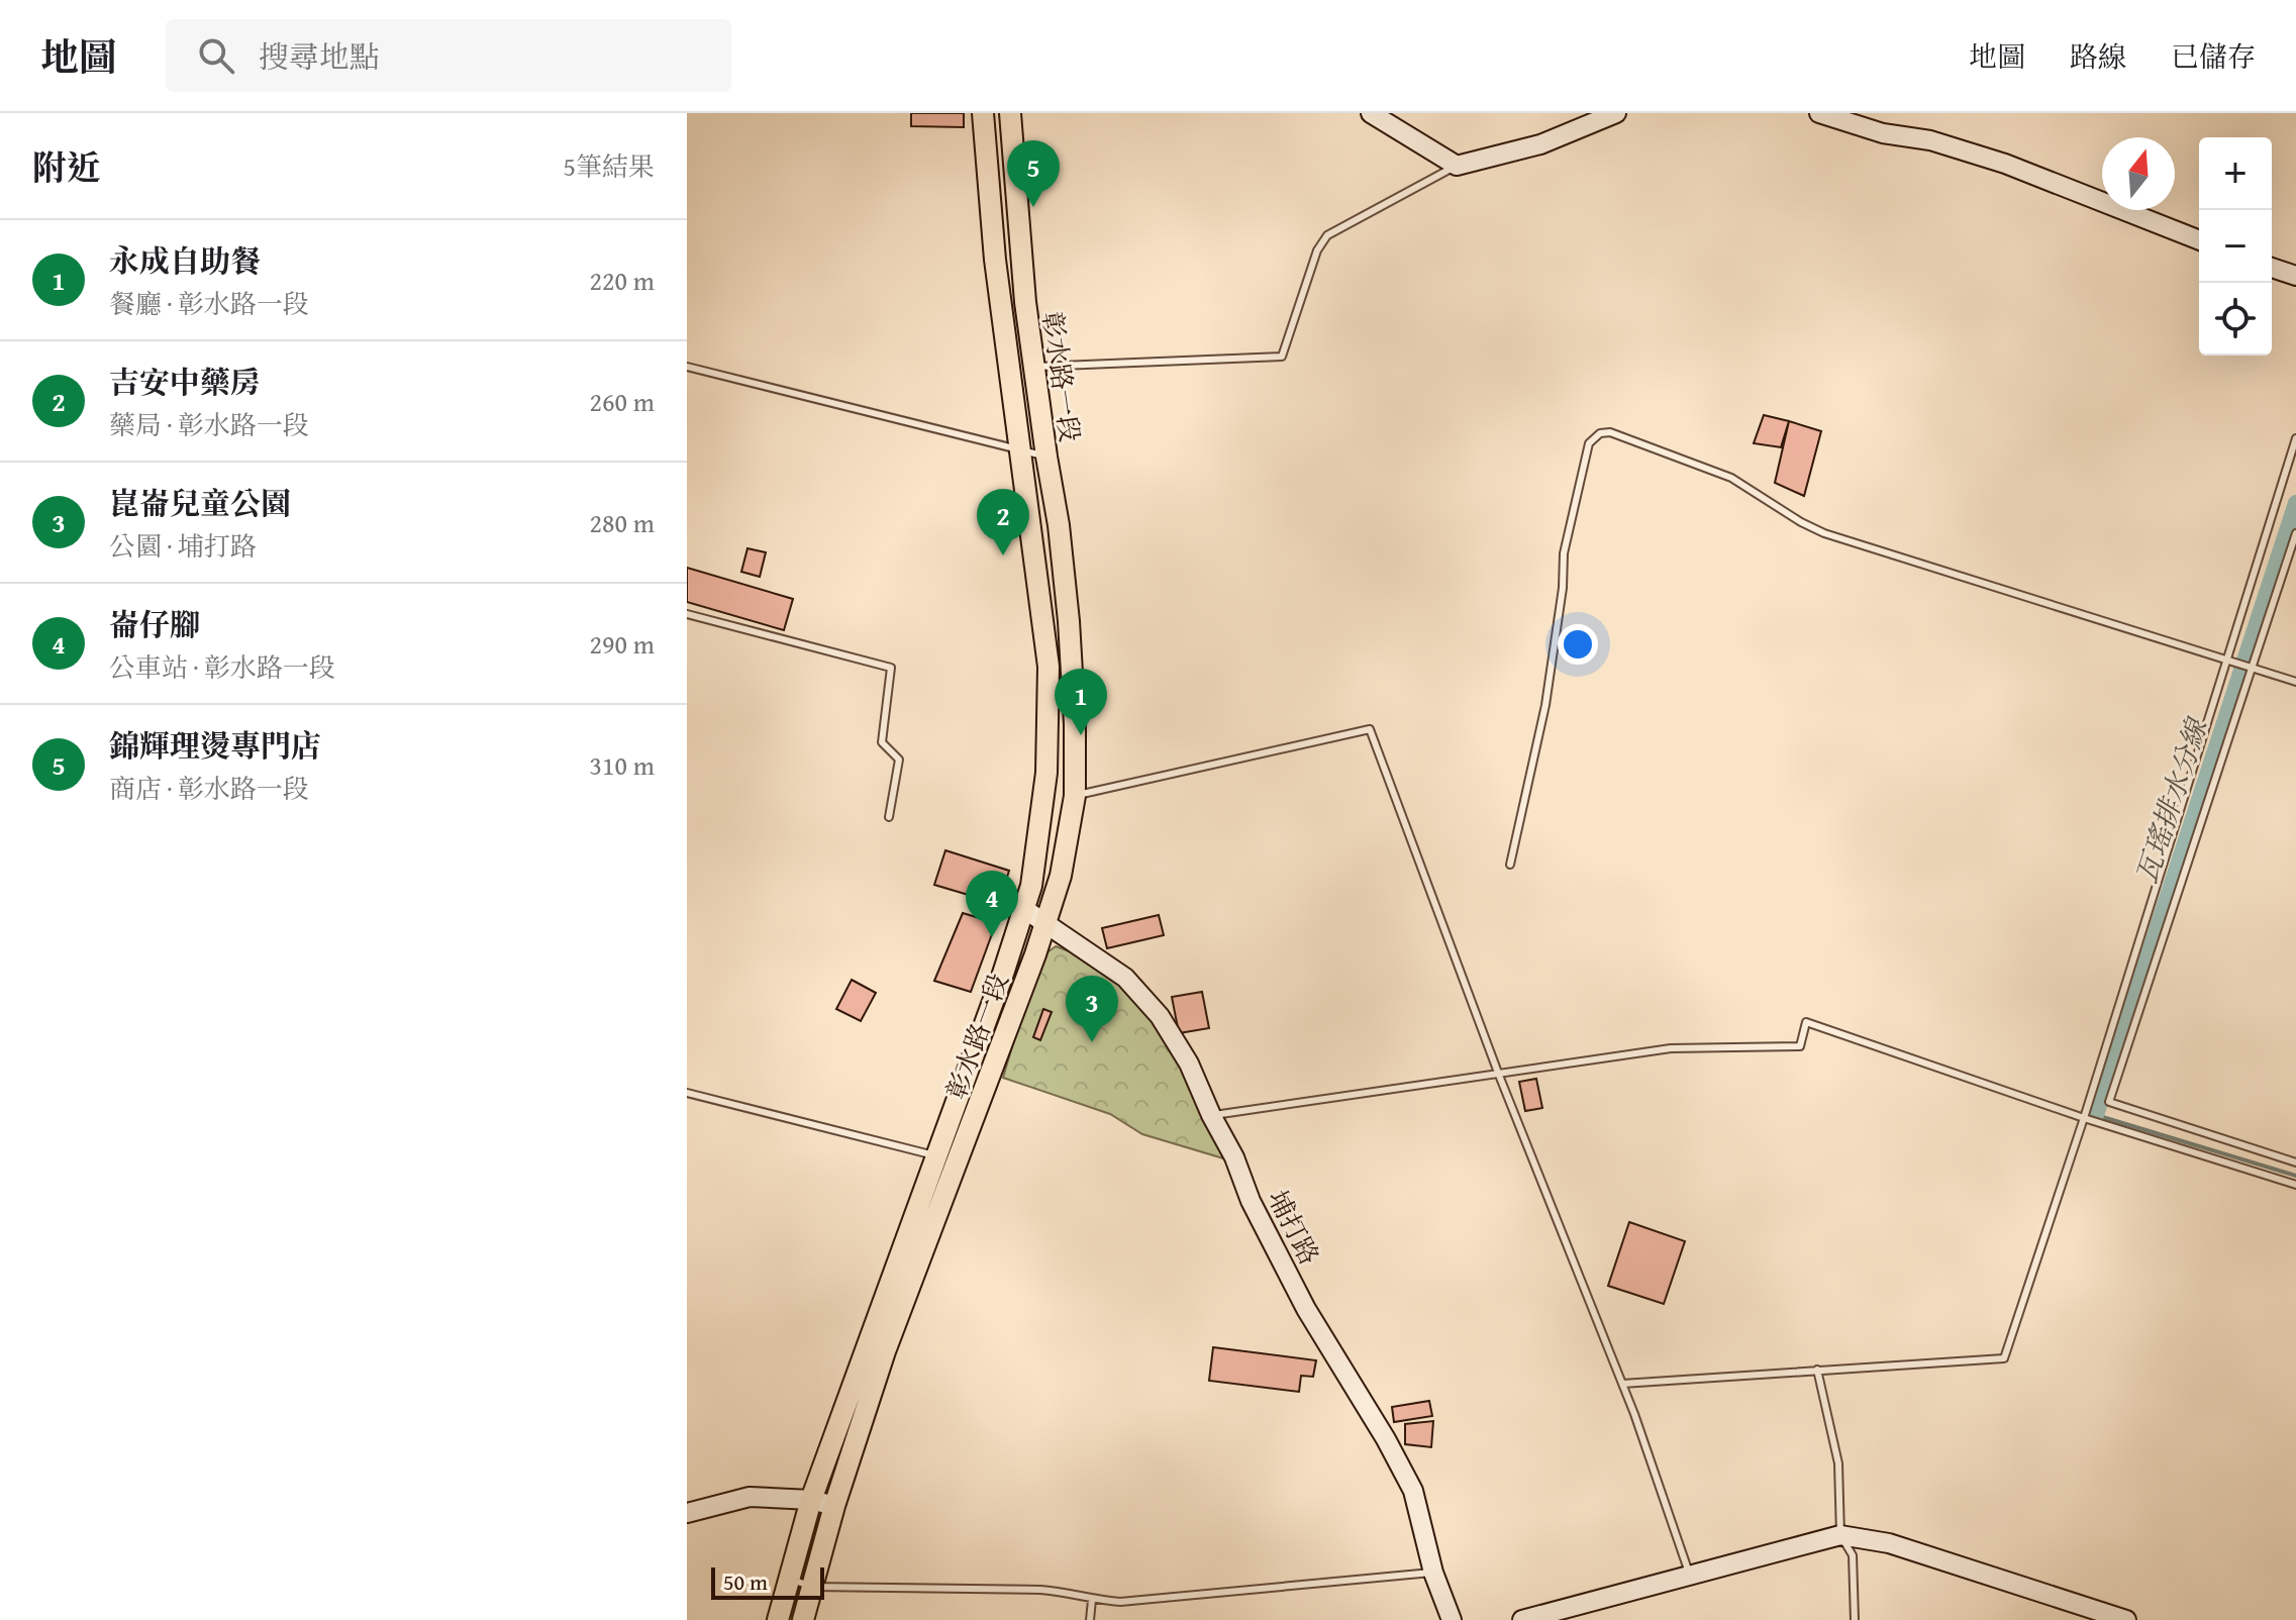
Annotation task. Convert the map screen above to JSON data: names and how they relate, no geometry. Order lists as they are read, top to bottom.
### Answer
{
  "streets": {
    "main road": ["彰水路一段"],
    "street": ["埔打路"]
  },
  "crossings": [
    ["彰水路一段", "埔打路"]
  ],
  "water": ["瓦瑤排水分線"],
  "scale_bar": "50 m",
  "north": "top",
  "page": {
    "header": "地圖",
    "search": "搜尋地點",
    "nav": ["地圖", "路線", "已儲存"],
    "heading": ["附近", "5筆結果"],
    "map_buttons": ["+", "−"],
    "pins": [
      "5",
      "2",
      "1",
      "4",
      "3"
    ],
    "list": [
      {
        "mark": "1",
        "name": "永成自助餐",
        "note": "餐廳 · 彰水路一段",
        "value": "220 m"
      },
      {
        "mark": "2",
        "name": "吉安中藥房",
        "note": "藥局 · 彰水路一段",
        "value": "260 m"
      },
      {
        "mark": "3",
        "name": "崑崙兒童公園",
        "note": "公園 · 埔打路",
        "value": "280 m"
      },
      {
        "mark": "4",
        "name": "崙仔腳",
        "note": "公車站 · 彰水路一段",
        "value": "290 m"
      },
      {
        "mark": "5",
        "name": "錦輝理燙專門店",
        "note": "商店 · 彰水路一段",
        "value": "310 m"
      }
    ],
    "scale": "50 m"
  }
}
